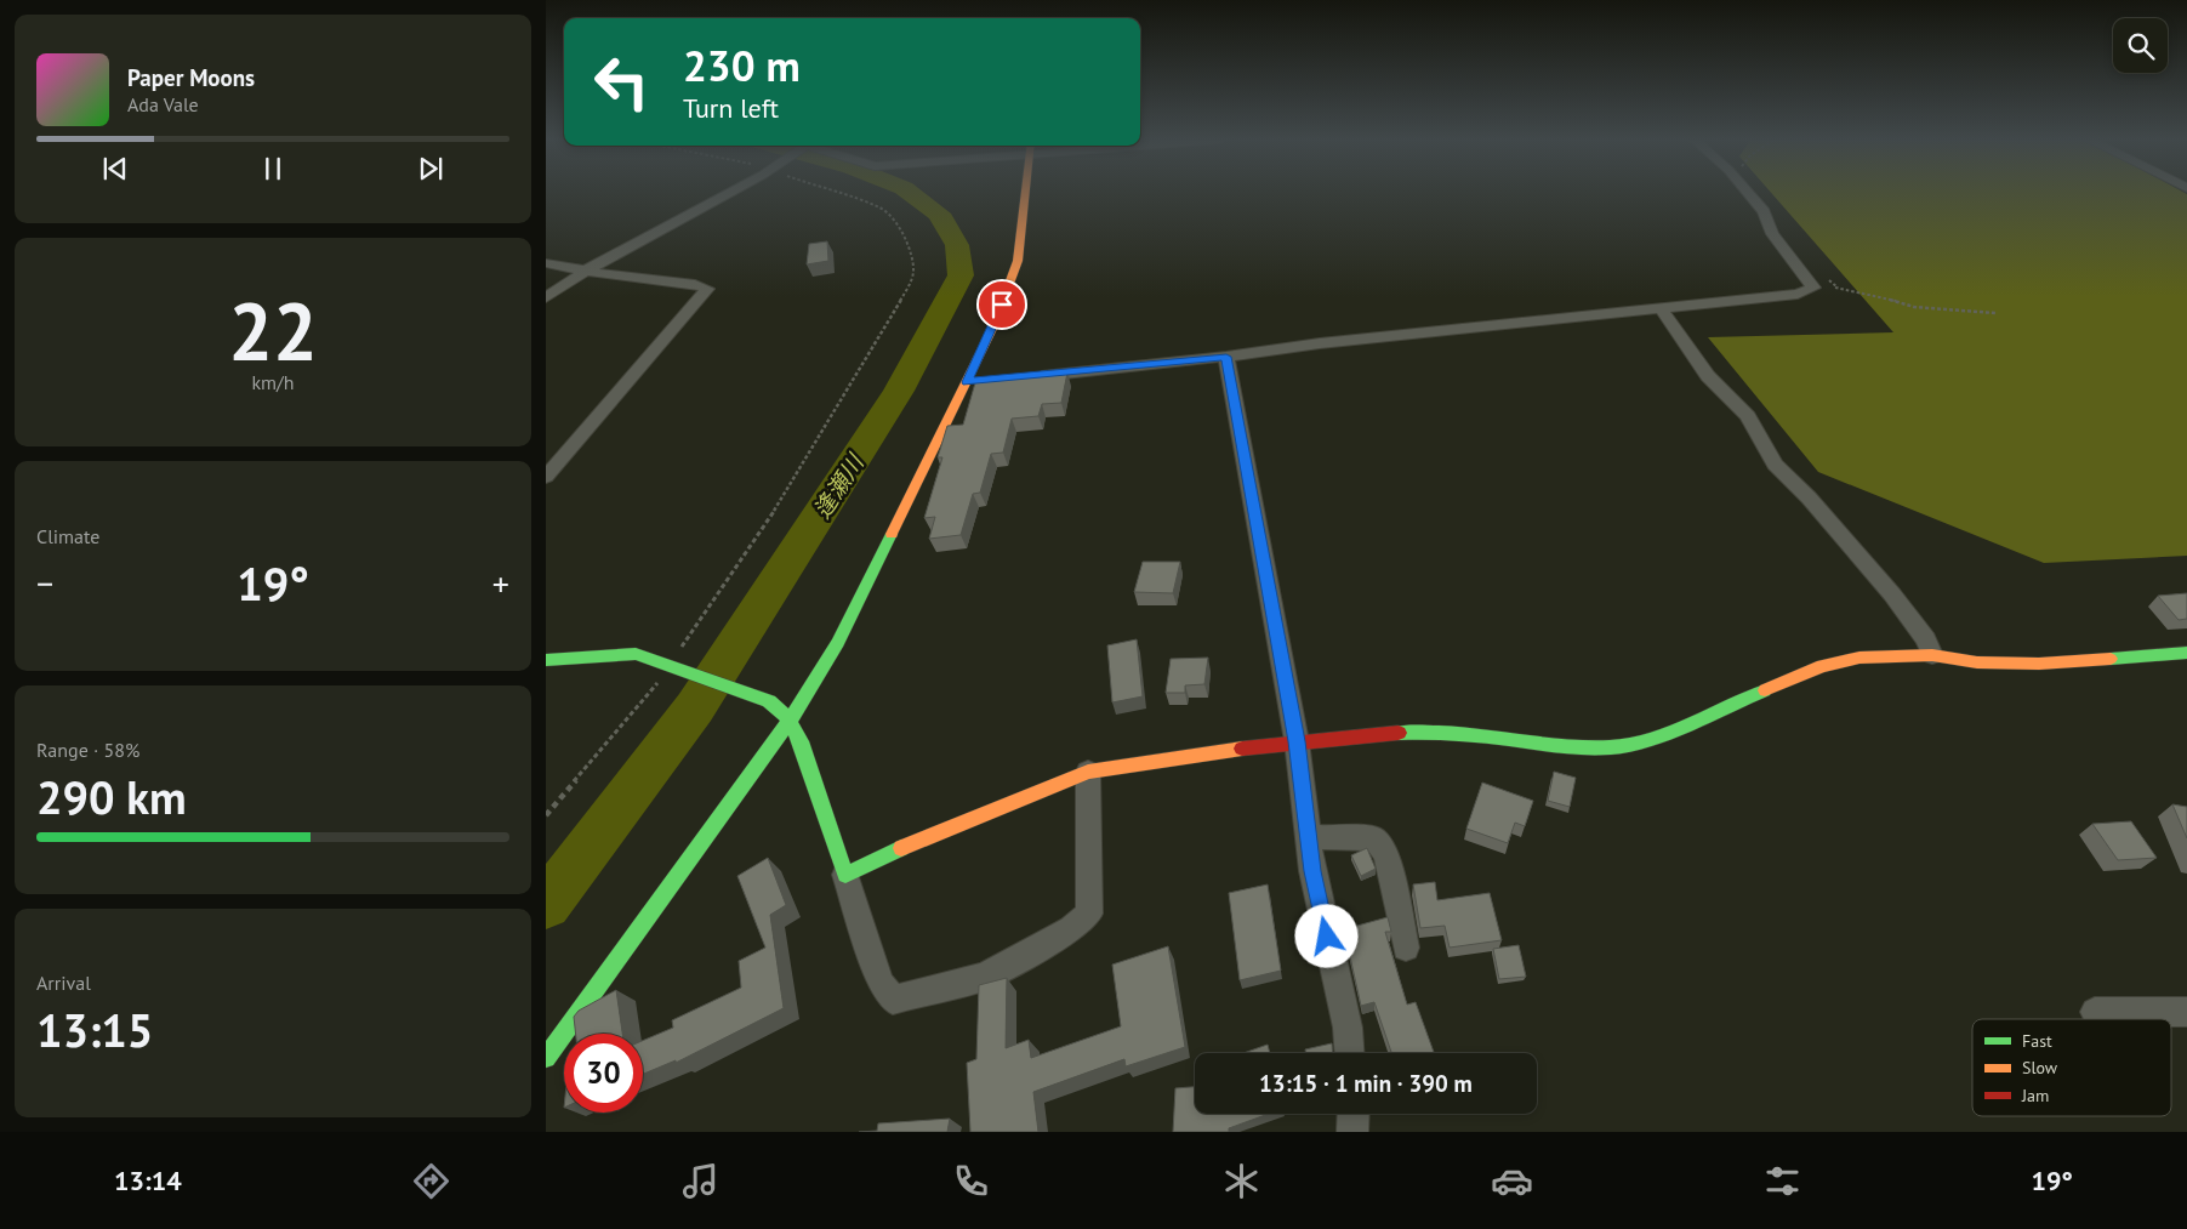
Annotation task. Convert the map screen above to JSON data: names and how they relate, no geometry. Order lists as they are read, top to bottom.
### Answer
{
  "water": ["逢瀬川"],
  "legend": ["Fast", "Slow", "Jam"],
  "page": {
    "turn": ["230 m", "Turn left"],
    "song": ["Paper Moons", "Ada Vale"],
    "tile": [
      ["22", "km/h"],
      "Climate",
      ["Range · 58%", "290 km"],
      ["Arrival", "13:15"]
    ],
    "heat": ["−", "19°", "+"],
    "limit": "30",
    "trip": "13:15 · 1 min · 390 m",
    "tabs": ["13:14", "19°"]
  }
}
